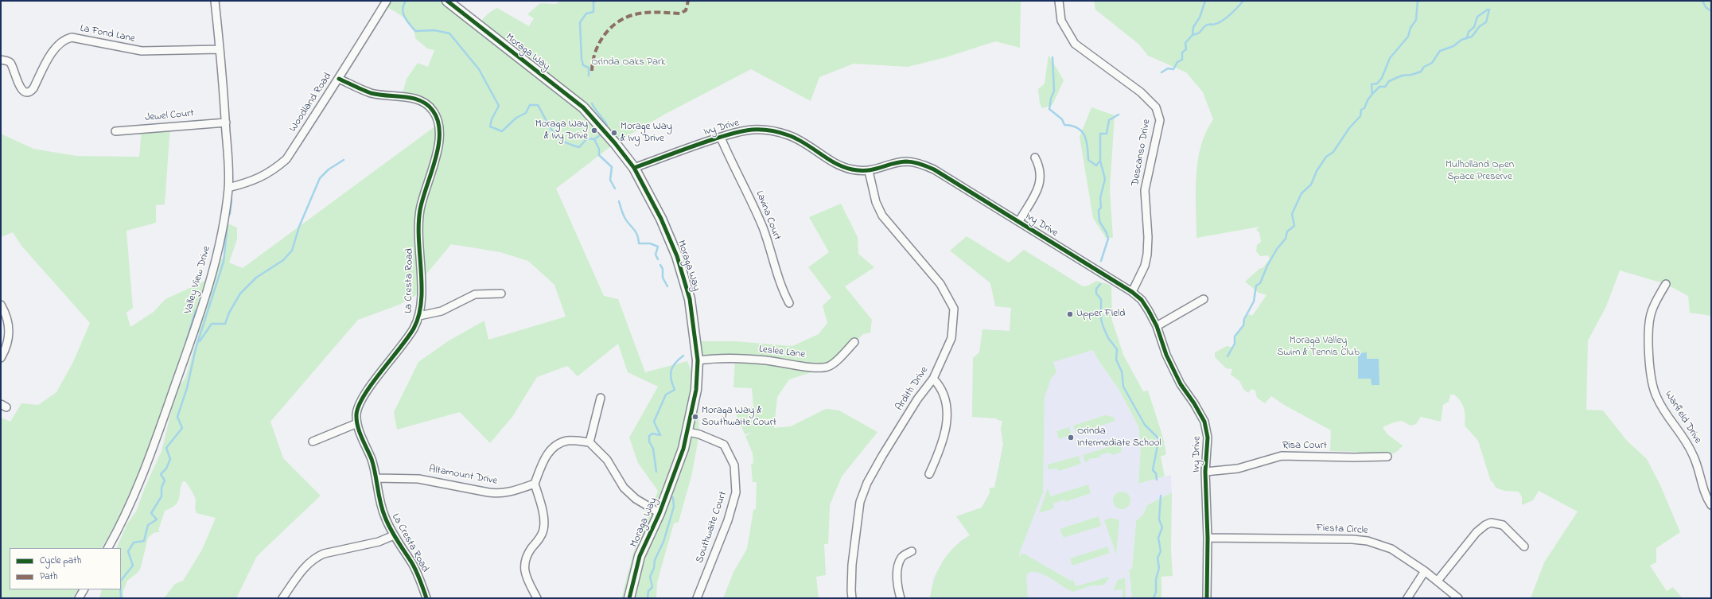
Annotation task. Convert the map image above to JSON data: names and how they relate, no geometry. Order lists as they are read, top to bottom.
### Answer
{
  "streets": {
    "main road": ["Moraga Way"],
    "street": [
      "La Fond Lane",
      "Woodland Road",
      "Jewel Court",
      "Ivy Drive",
      "Descanso Drive",
      "Lavina Court",
      "Valley View Drive",
      "La Cresta Road",
      "Leslee Lane",
      "Ardith Drive",
      "Warfield Drive",
      "Risa Court",
      "Altamount Drive",
      "Southwaite Court",
      "Fiesta Circle"
    ]
  },
  "crossings": [
    ["La Fond Lane", "Valley View Drive"],
    ["Moraga Way", "Ivy Drive"],
    ["Moraga Way", "Leslee Lane"],
    ["Moraga Way", "Southwaite Court"],
    ["Woodland Road", "Valley View Drive"],
    ["Woodland Road", "La Cresta Road"],
    ["Jewel Court", "Valley View Drive"],
    ["Ivy Drive", "Descanso Drive"],
    ["Ivy Drive", "Lavina Court"],
    ["Ivy Drive", "Ardith Drive"],
    ["Ivy Drive", "Risa Court"],
    ["Ivy Drive", "Fiesta Circle"],
    ["La Cresta Road", "Altamount Drive"]
  ],
  "parks": ["Orinda Oaks Park", "Mulholland Open Space Preserve", "Moraga Valley Swim & Tennis Club"],
  "places": [
    "Moraga Way & Ivy Drive",
    "Morage Way & Ivy Drive",
    "Upper Field",
    "Moraga Way & Southwaite Court",
    "Orinda Intermediate School"
  ],
  "legend": ["Cycle path", "Path"]
}
